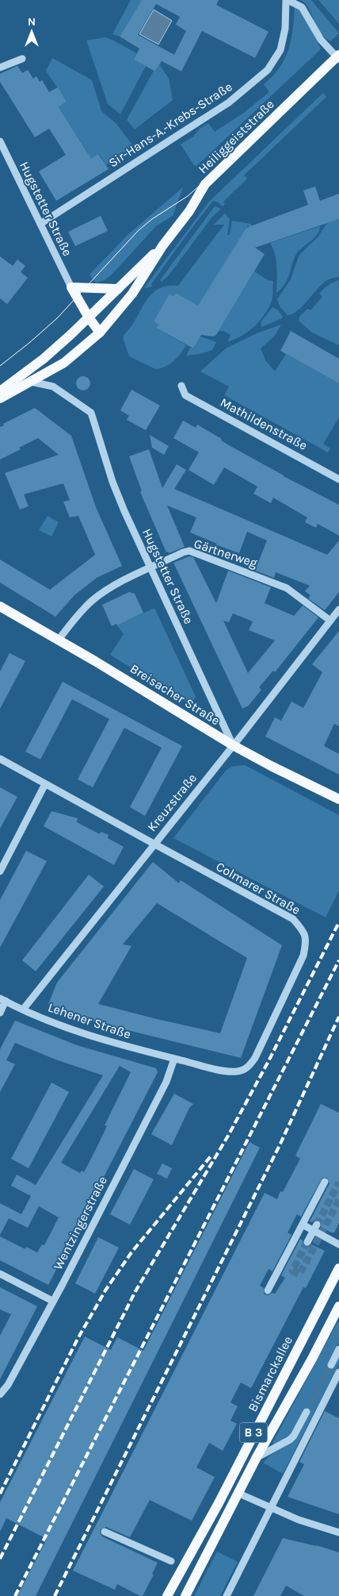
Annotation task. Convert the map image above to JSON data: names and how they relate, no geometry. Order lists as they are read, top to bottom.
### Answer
{
  "streets": {
    "main road": [
      "Heiliggeiststraße",
      "Breisacher Straße",
      "Bismarckallee",
      "B 3"
    ],
    "street": [
      "Sir-Hans-A.-Krebs-Straße",
      "Hugstetter Straße",
      "Mathildenstraße",
      "Gärtnerweg",
      "Kreuzstraße",
      "Colmarer Straße",
      "Lehener Straße",
      "Wentzingerstraße"
    ]
  },
  "crossings": [
    ["Sir-Hans-A.-Krebs-Straße", "Hugstetter Straße"],
    ["Heiliggeiststraße", "Hugstetter Straße"],
    ["Hugstetter Straße", "Gärtnerweg"],
    ["Hugstetter Straße", "Breisacher Straße"],
    ["Hugstetter Straße", "Kreuzstraße"],
    ["Gärtnerweg", "Breisacher Straße"],
    ["Gärtnerweg", "Kreuzstraße"],
    ["Breisacher Straße", "Kreuzstraße"],
    ["Kreuzstraße", "Colmarer Straße"],
    ["Kreuzstraße", "Lehener Straße"],
    ["Colmarer Straße", "Lehener Straße"],
    ["Colmarer Straße", "Wentzingerstraße"],
    ["Lehener Straße", "Wentzingerstraße"]
  ],
  "north": "top"
}
